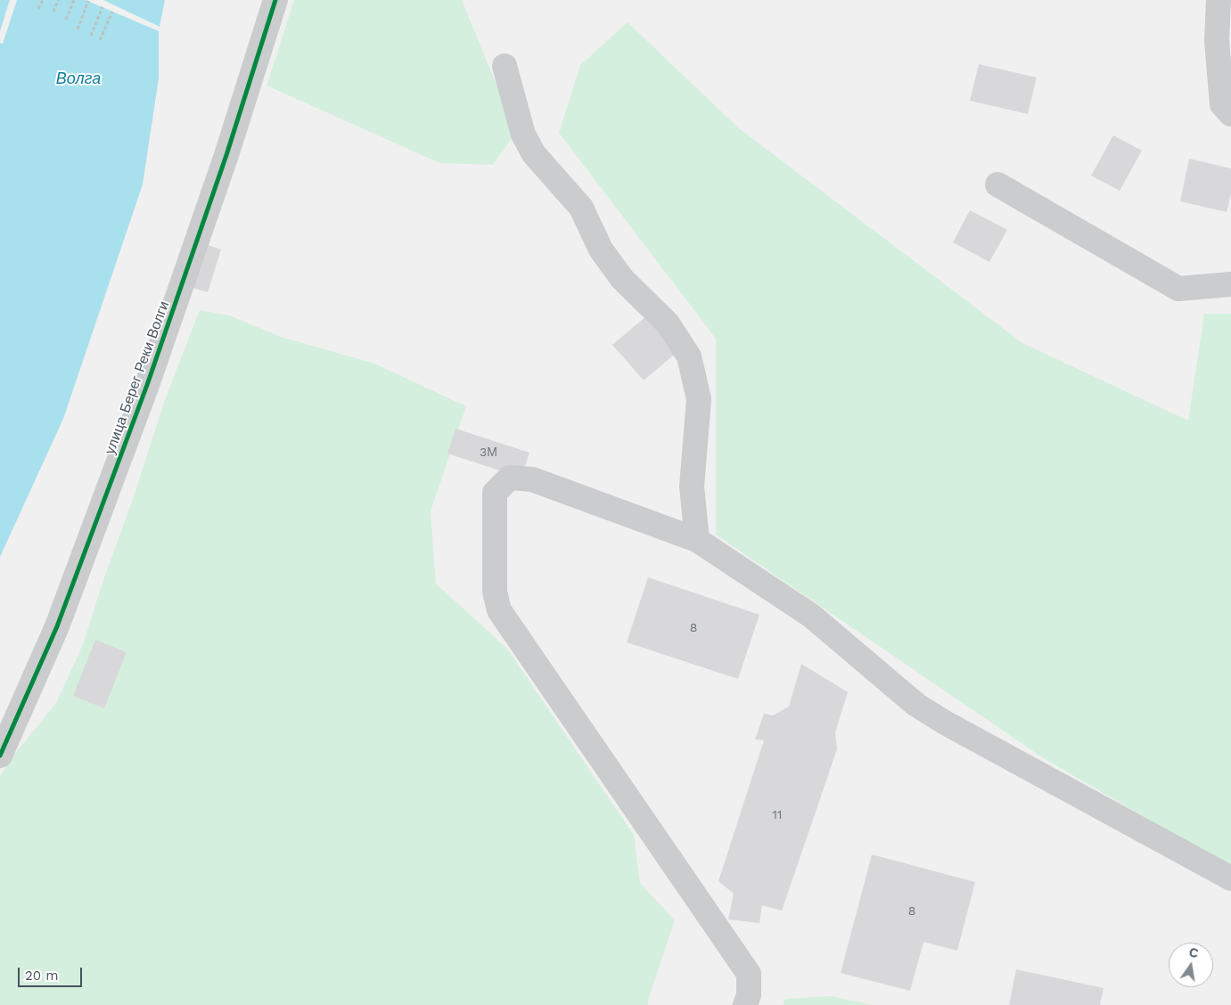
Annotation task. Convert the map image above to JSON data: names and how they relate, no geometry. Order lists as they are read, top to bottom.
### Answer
{
  "streets": {
    "street": ["улица Берег Реки Волги"]
  },
  "water": ["Волга"],
  "house_numbers": [
    "3М",
    "8",
    "11",
    "8"
  ],
  "scale_bar": "20 m",
  "north": "top"
}
